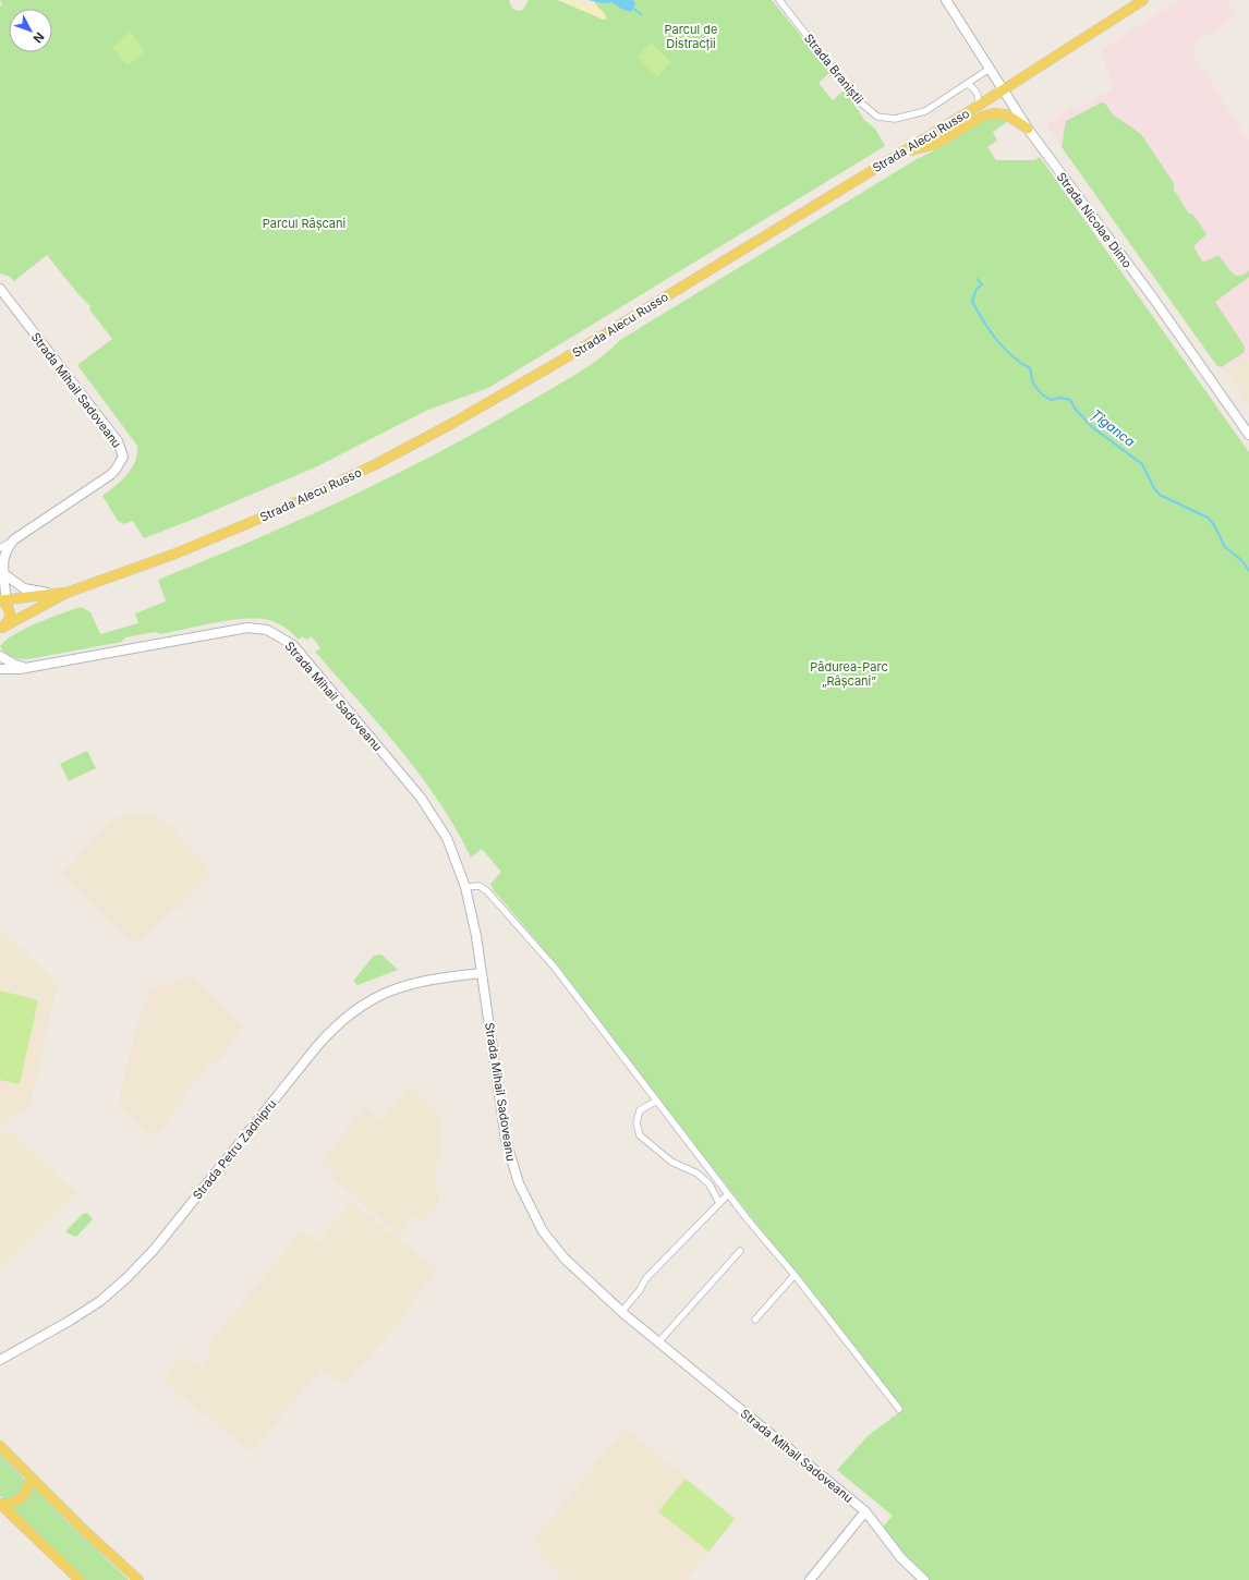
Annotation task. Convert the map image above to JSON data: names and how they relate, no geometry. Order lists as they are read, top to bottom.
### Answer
{
  "streets": {
    "main road": [
      "Strada Alecu Russo",
      "Strada Nicolae Dimo",
      "Strada Mihail Sadoveanu",
      "Strada Petru Zadnipru"
    ],
    "street": ["Strada Braniștii"]
  },
  "crossings": [
    ["Strada Braniștii", "Strada Nicolae Dimo"],
    ["Strada Alecu Russo", "Strada Nicolae Dimo"],
    ["Strada Alecu Russo", "Strada Mihail Sadoveanu"],
    ["Strada Mihail Sadoveanu", "Strada Petru Zadnipru"]
  ],
  "water": ["Țîganca"],
  "parks": ["Parcul de Distracții", "Parcul Râșcani", "Pădurea-Parc „Râșcani”"],
  "north": "bottom right"
}
